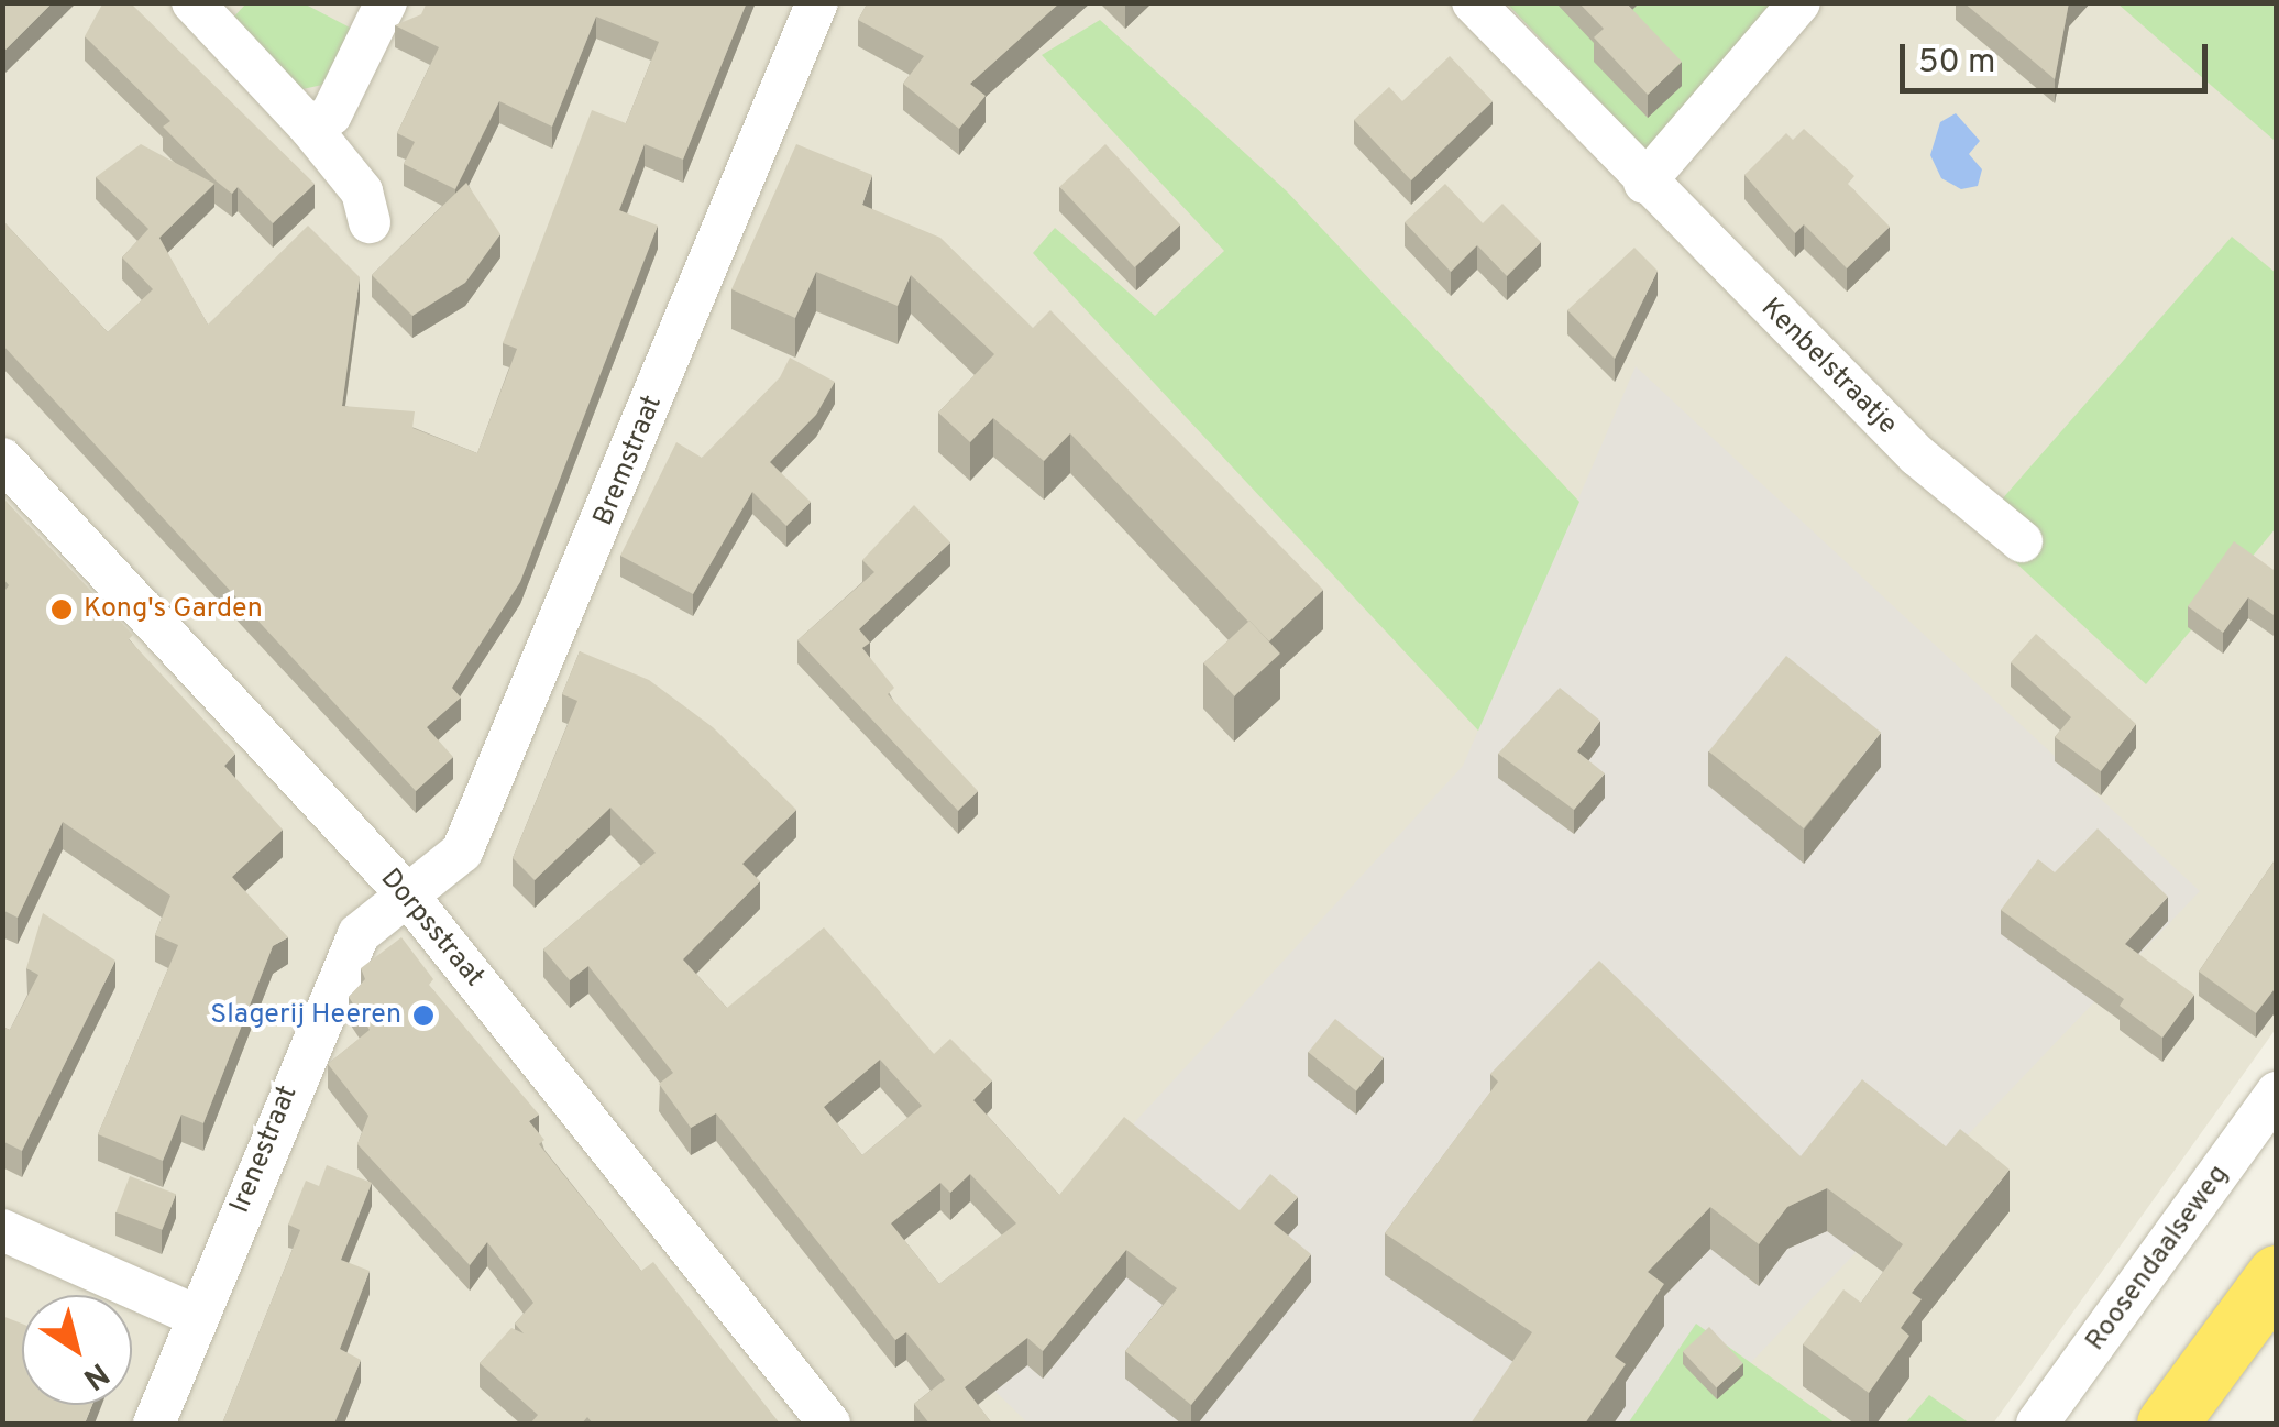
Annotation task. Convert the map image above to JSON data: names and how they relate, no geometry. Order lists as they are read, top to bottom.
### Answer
{
  "streets": {
    "street": [
      "Kenbelstraatje",
      "Bremstraat",
      "Dorpsstraat",
      "Irenestraat",
      "Roosendaalseweg"
    ]
  },
  "crossings": [
    ["Bremstraat", "Dorpsstraat"],
    ["Bremstraat", "Irenestraat"],
    ["Dorpsstraat", "Irenestraat"]
  ],
  "places": ["Kong's Garden", "Slagerij Heeren"],
  "scale_bar": "50 m",
  "north": "bottom right"
}
